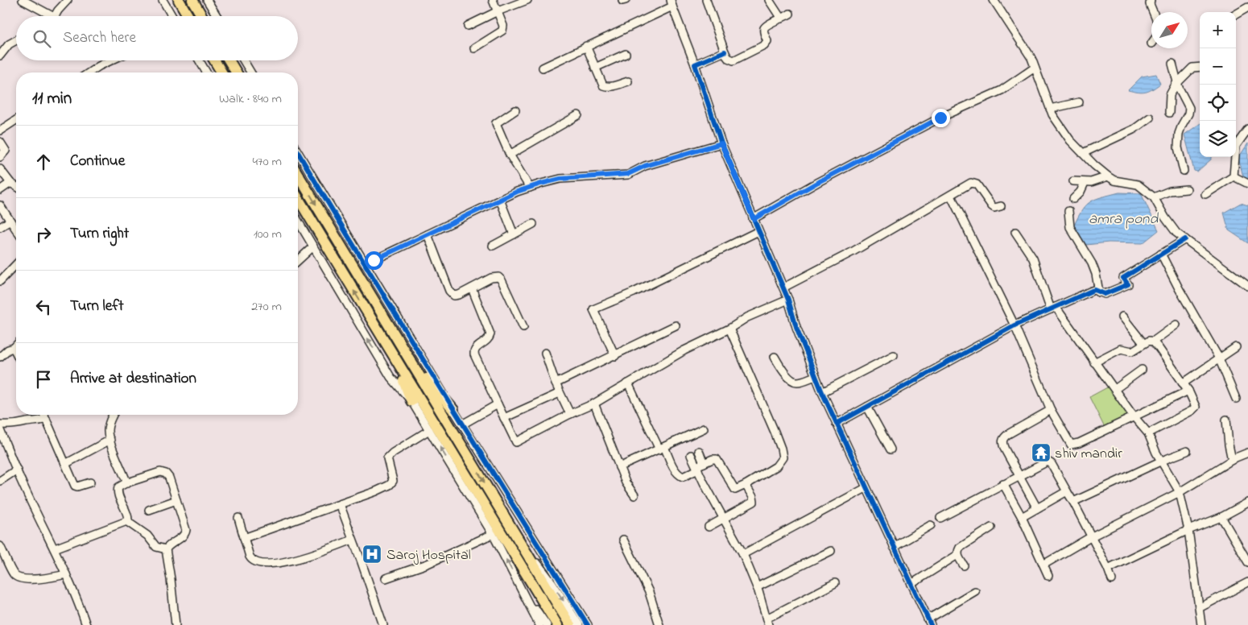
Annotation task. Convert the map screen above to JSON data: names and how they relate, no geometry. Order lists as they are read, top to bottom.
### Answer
{
  "water": ["amra pond"],
  "places": {
    "temple": ["shiv mandir"],
    "hospital": ["Saroj Hospital"]
  },
  "north": "top right",
  "page": {
    "map_buttons": ["+", "−"],
    "search": "Search here",
    "heading": ["11 min", "Walk · 840 m"],
    "list": [
      ["Continue", "470 m"],
      ["Turn right", "100 m"],
      ["Turn left", "270 m"],
      "Arrive at destination"
    ]
  }
}
